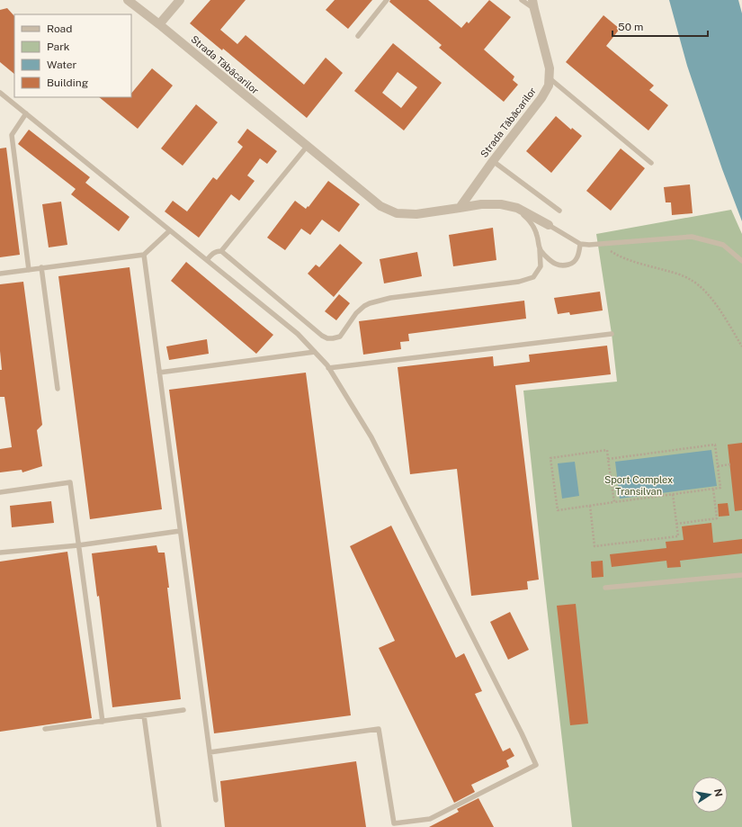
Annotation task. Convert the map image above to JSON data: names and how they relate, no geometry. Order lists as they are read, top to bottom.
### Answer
{
  "streets": {
    "street": ["Strada Tăbăcarilor"]
  },
  "parks": ["Sport Complex Transilvan"],
  "legend": [
    "Road",
    "Park",
    "Water",
    "Building"
  ],
  "scale_bar": "50 m",
  "north": "right"
}
